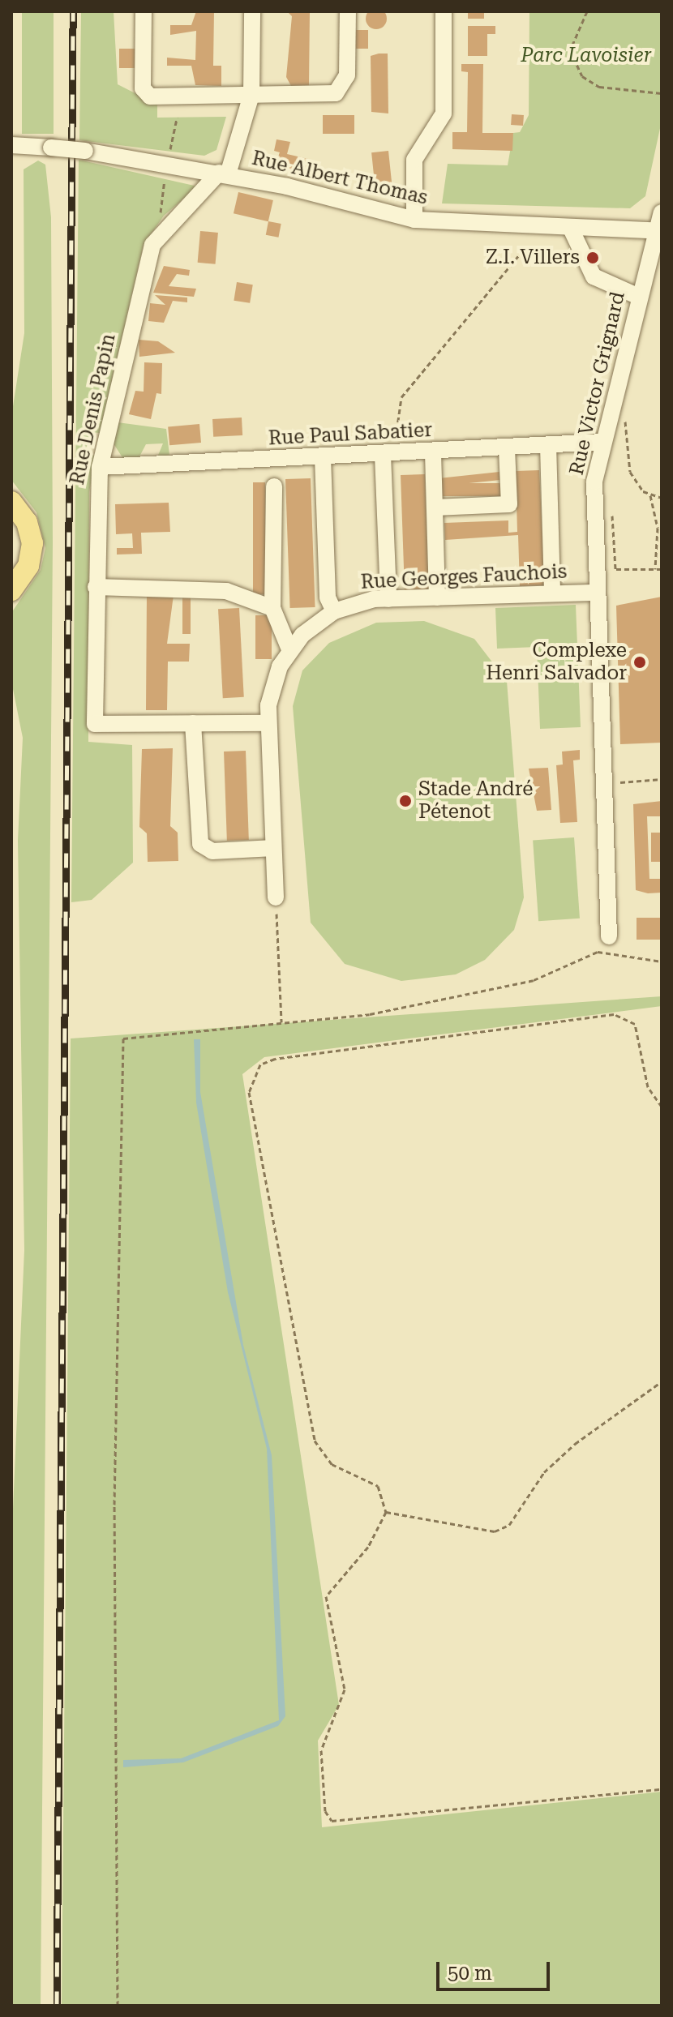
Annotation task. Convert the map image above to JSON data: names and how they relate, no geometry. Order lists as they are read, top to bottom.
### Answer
{
  "streets": {
    "street": [
      "Rue Albert Thomas",
      "Rue Victor Grignard",
      "Rue Denis Papin",
      "Rue Paul Sabatier",
      "Rue Georges Fauchois"
    ]
  },
  "crossings": [
    ["Rue Albert Thomas", "Rue Victor Grignard"],
    ["Rue Albert Thomas", "Rue Denis Papin"],
    ["Rue Victor Grignard", "Rue Paul Sabatier"],
    ["Rue Victor Grignard", "Rue Georges Fauchois"],
    ["Rue Denis Papin", "Rue Paul Sabatier"]
  ],
  "parks": ["Parc Lavoisier"],
  "places": ["Z.I. Villers", "Complexe Henri Salvador", "Stade André Pétenot"],
  "scale_bar": "50 m"
}
